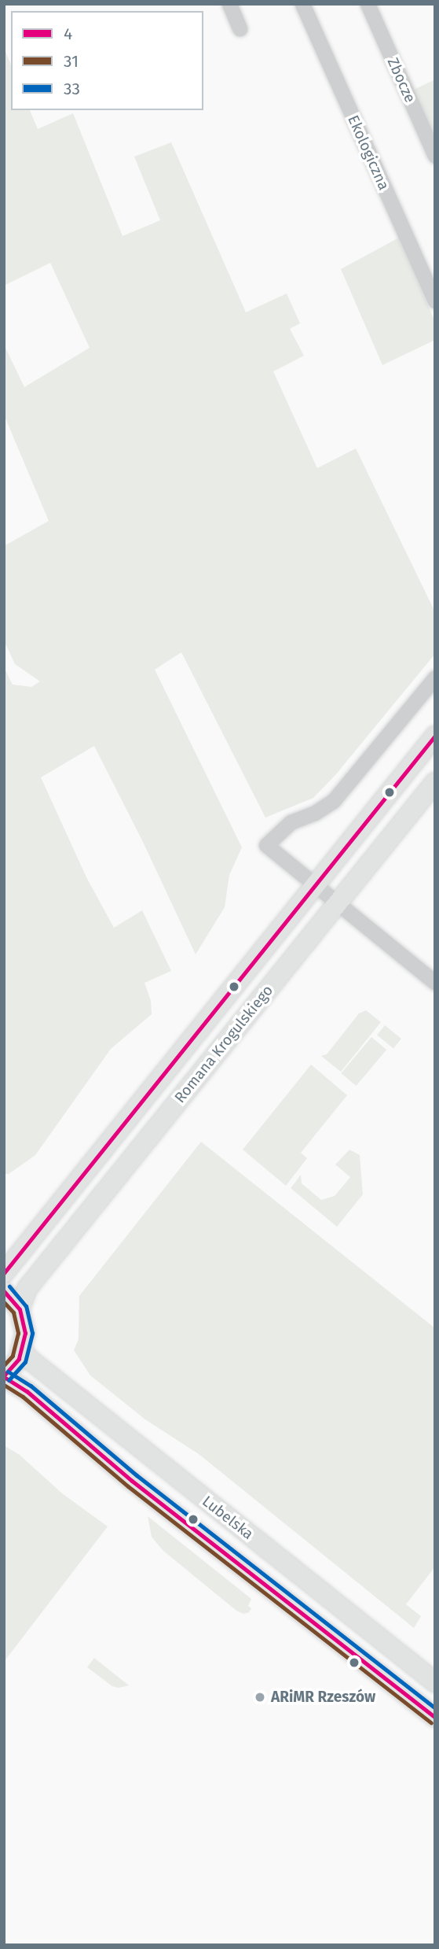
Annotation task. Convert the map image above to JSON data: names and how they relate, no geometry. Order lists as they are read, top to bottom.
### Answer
{
  "streets": {
    "main road": ["Romana Krogulskiego", "Lubelska"],
    "street": ["Zbocze", "Ekologiczna"]
  },
  "places": ["ARiMR Rzeszów"],
  "lines": ["transit line 4", "transit line 33", "transit line 31"],
  "legend": ["4", "31", "33"]
}
